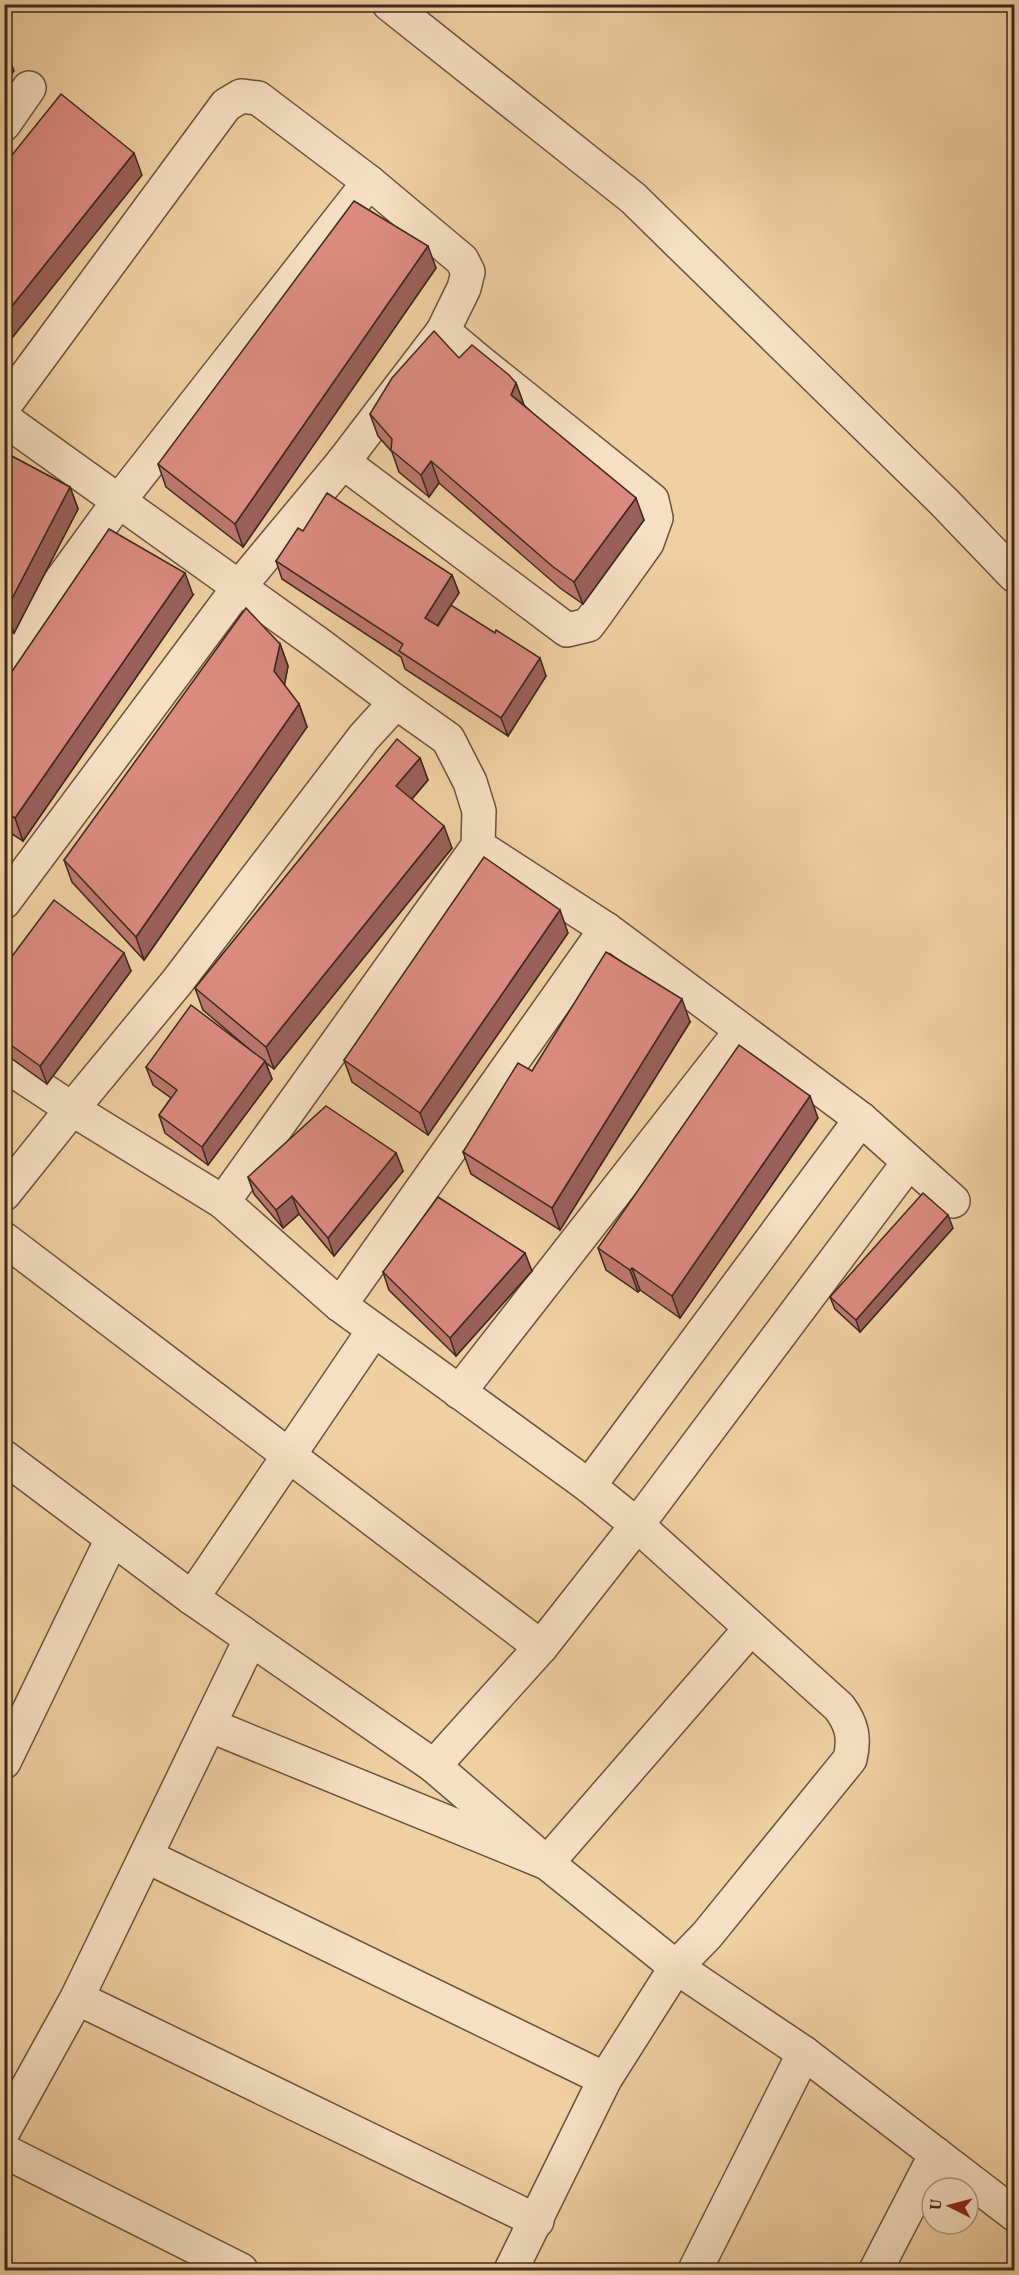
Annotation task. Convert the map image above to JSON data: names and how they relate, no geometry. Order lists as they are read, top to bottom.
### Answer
{
  "north": "left"
}
